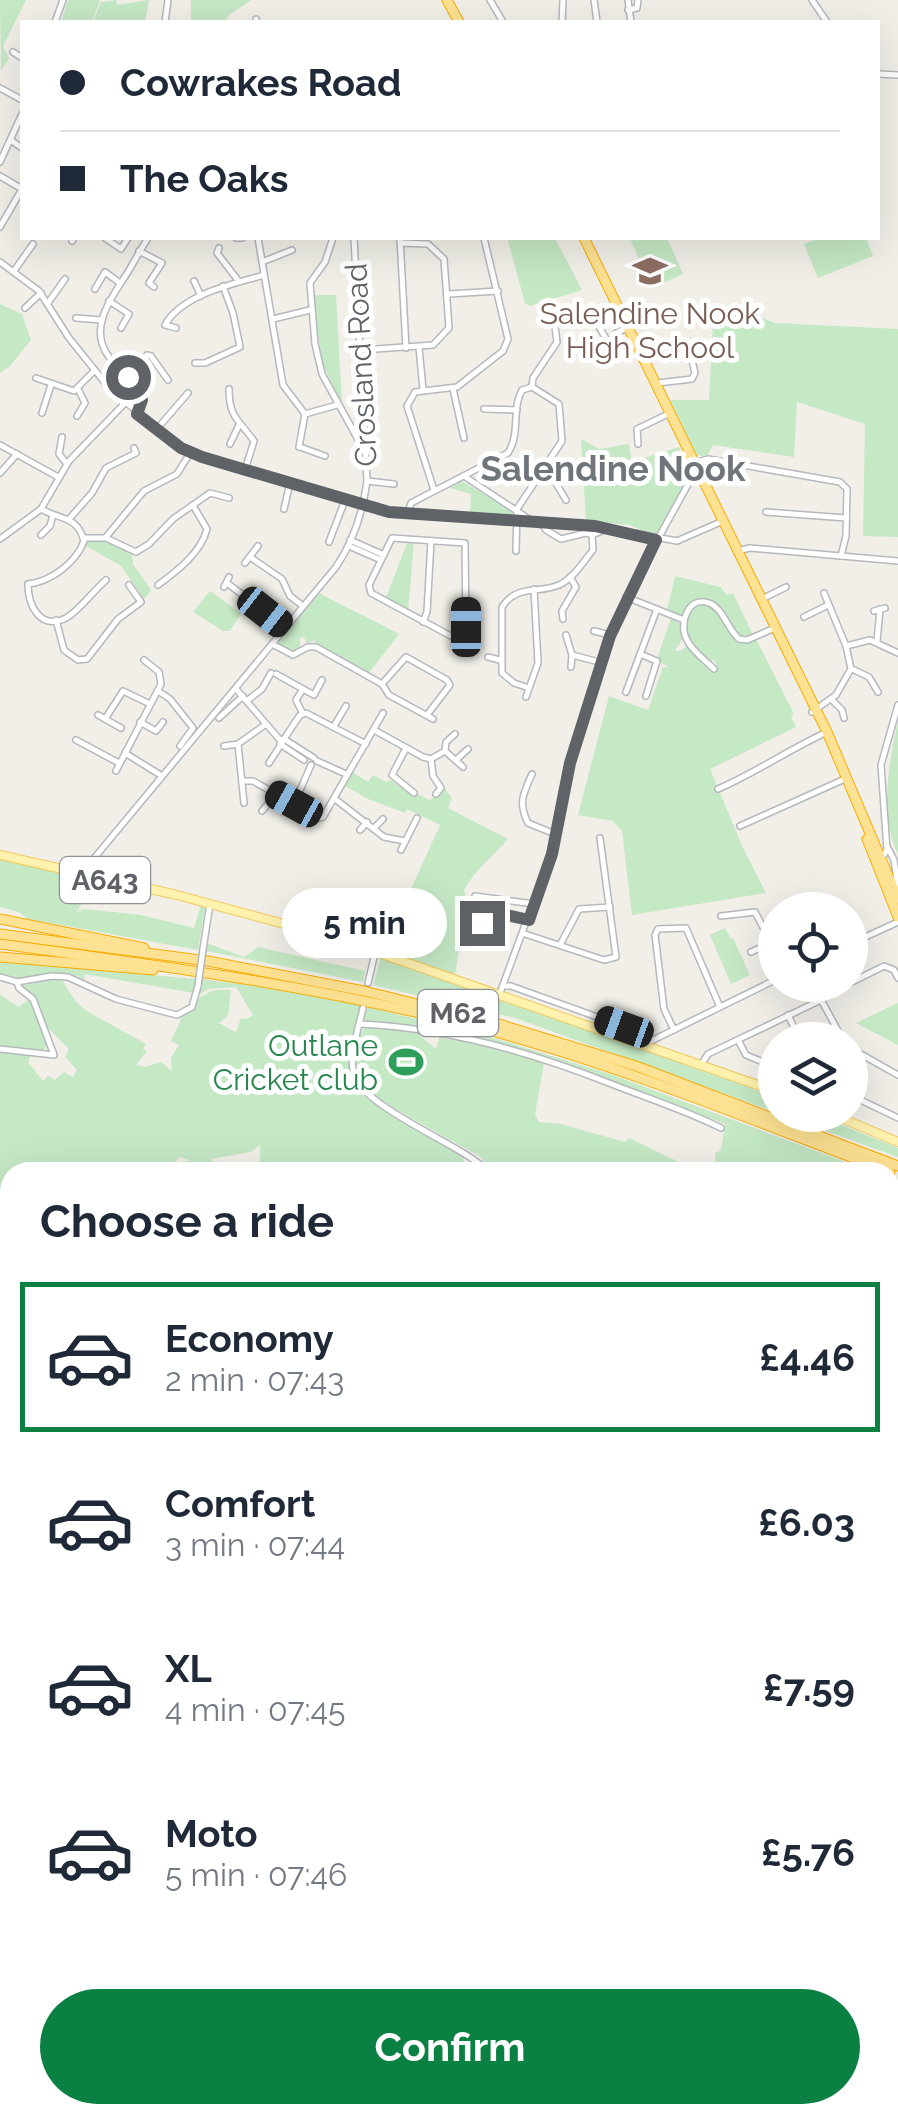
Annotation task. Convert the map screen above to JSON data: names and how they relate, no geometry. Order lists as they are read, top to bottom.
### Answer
{
  "streets": {
    "highway": ["M62"],
    "main road": ["A643"],
    "street": ["Crosland Road"]
  },
  "crossings": [
    ["Crosland Road", "A643"]
  ],
  "districts": ["Salendine Nook"],
  "places": {
    "school or university": ["Salendine Nook High School"],
    "sports": ["Outlane Cricket club"]
  },
  "page": {
    "banner": ["Cowrakes Road", "The Oaks"],
    "bubble": "5 min",
    "heading": "Choose a ride",
    "list": [
      {
        "name": "Economy",
        "note": "2 min · 07:43",
        "value": "£4.46"
      },
      {
        "name": "Comfort",
        "note": "3 min · 07:44",
        "value": "£6.03"
      },
      {
        "name": "XL",
        "note": "4 min · 07:45",
        "value": "£7.59"
      },
      {
        "name": "Moto",
        "note": "5 min · 07:46",
        "value": "£5.76"
      }
    ],
    "buttons": "Confirm"
  }
}
